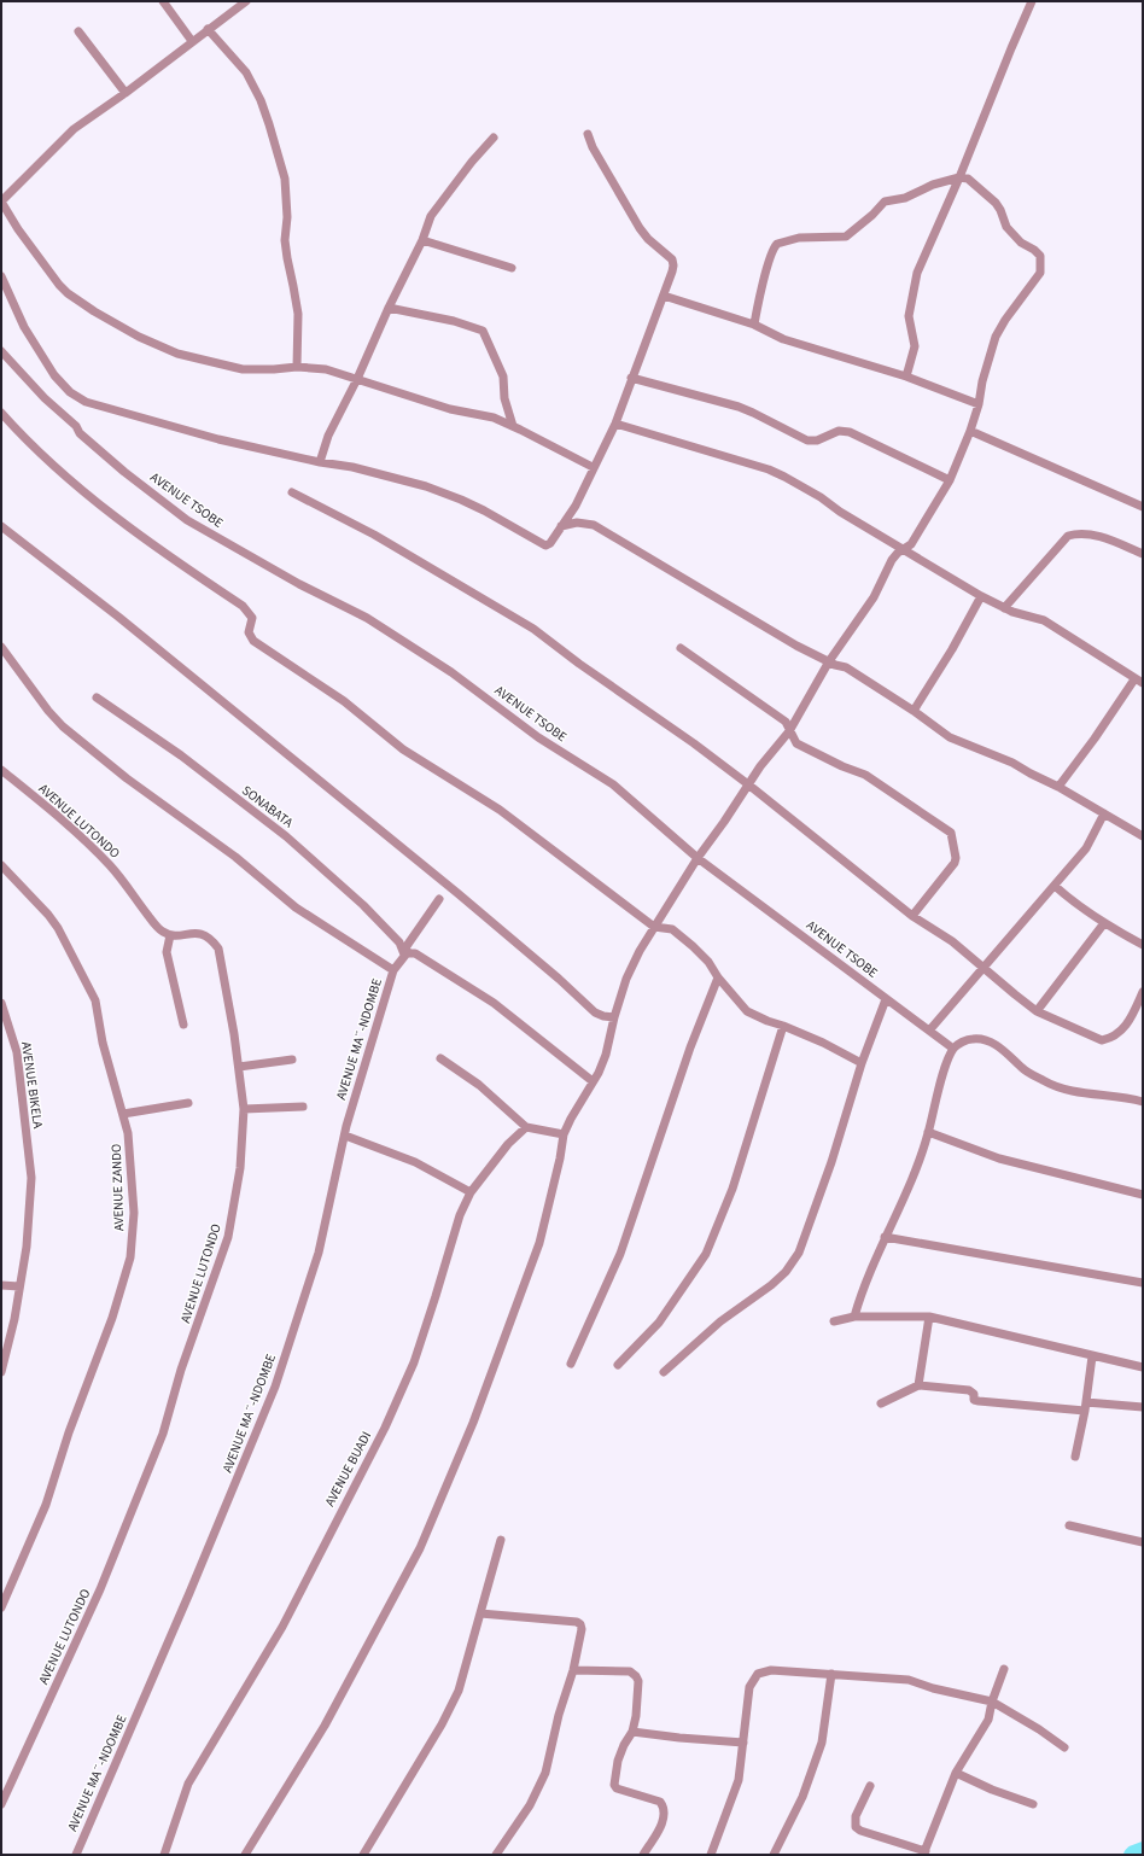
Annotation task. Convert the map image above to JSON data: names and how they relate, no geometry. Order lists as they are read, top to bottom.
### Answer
{
  "streets": {
    "street": [
      "AVENUE TSOBE",
      "SONABATA",
      "AVENUE LUTONDO",
      "AVENUE MA¨-NDOMBE",
      "AVENUE BIKELA",
      "AVENUE ZANDO",
      "AVENUE BUADI"
    ]
  },
  "crossings": [
    ["SONABATA", "AVENUE MA¨-NDOMBE"]
  ]
}
